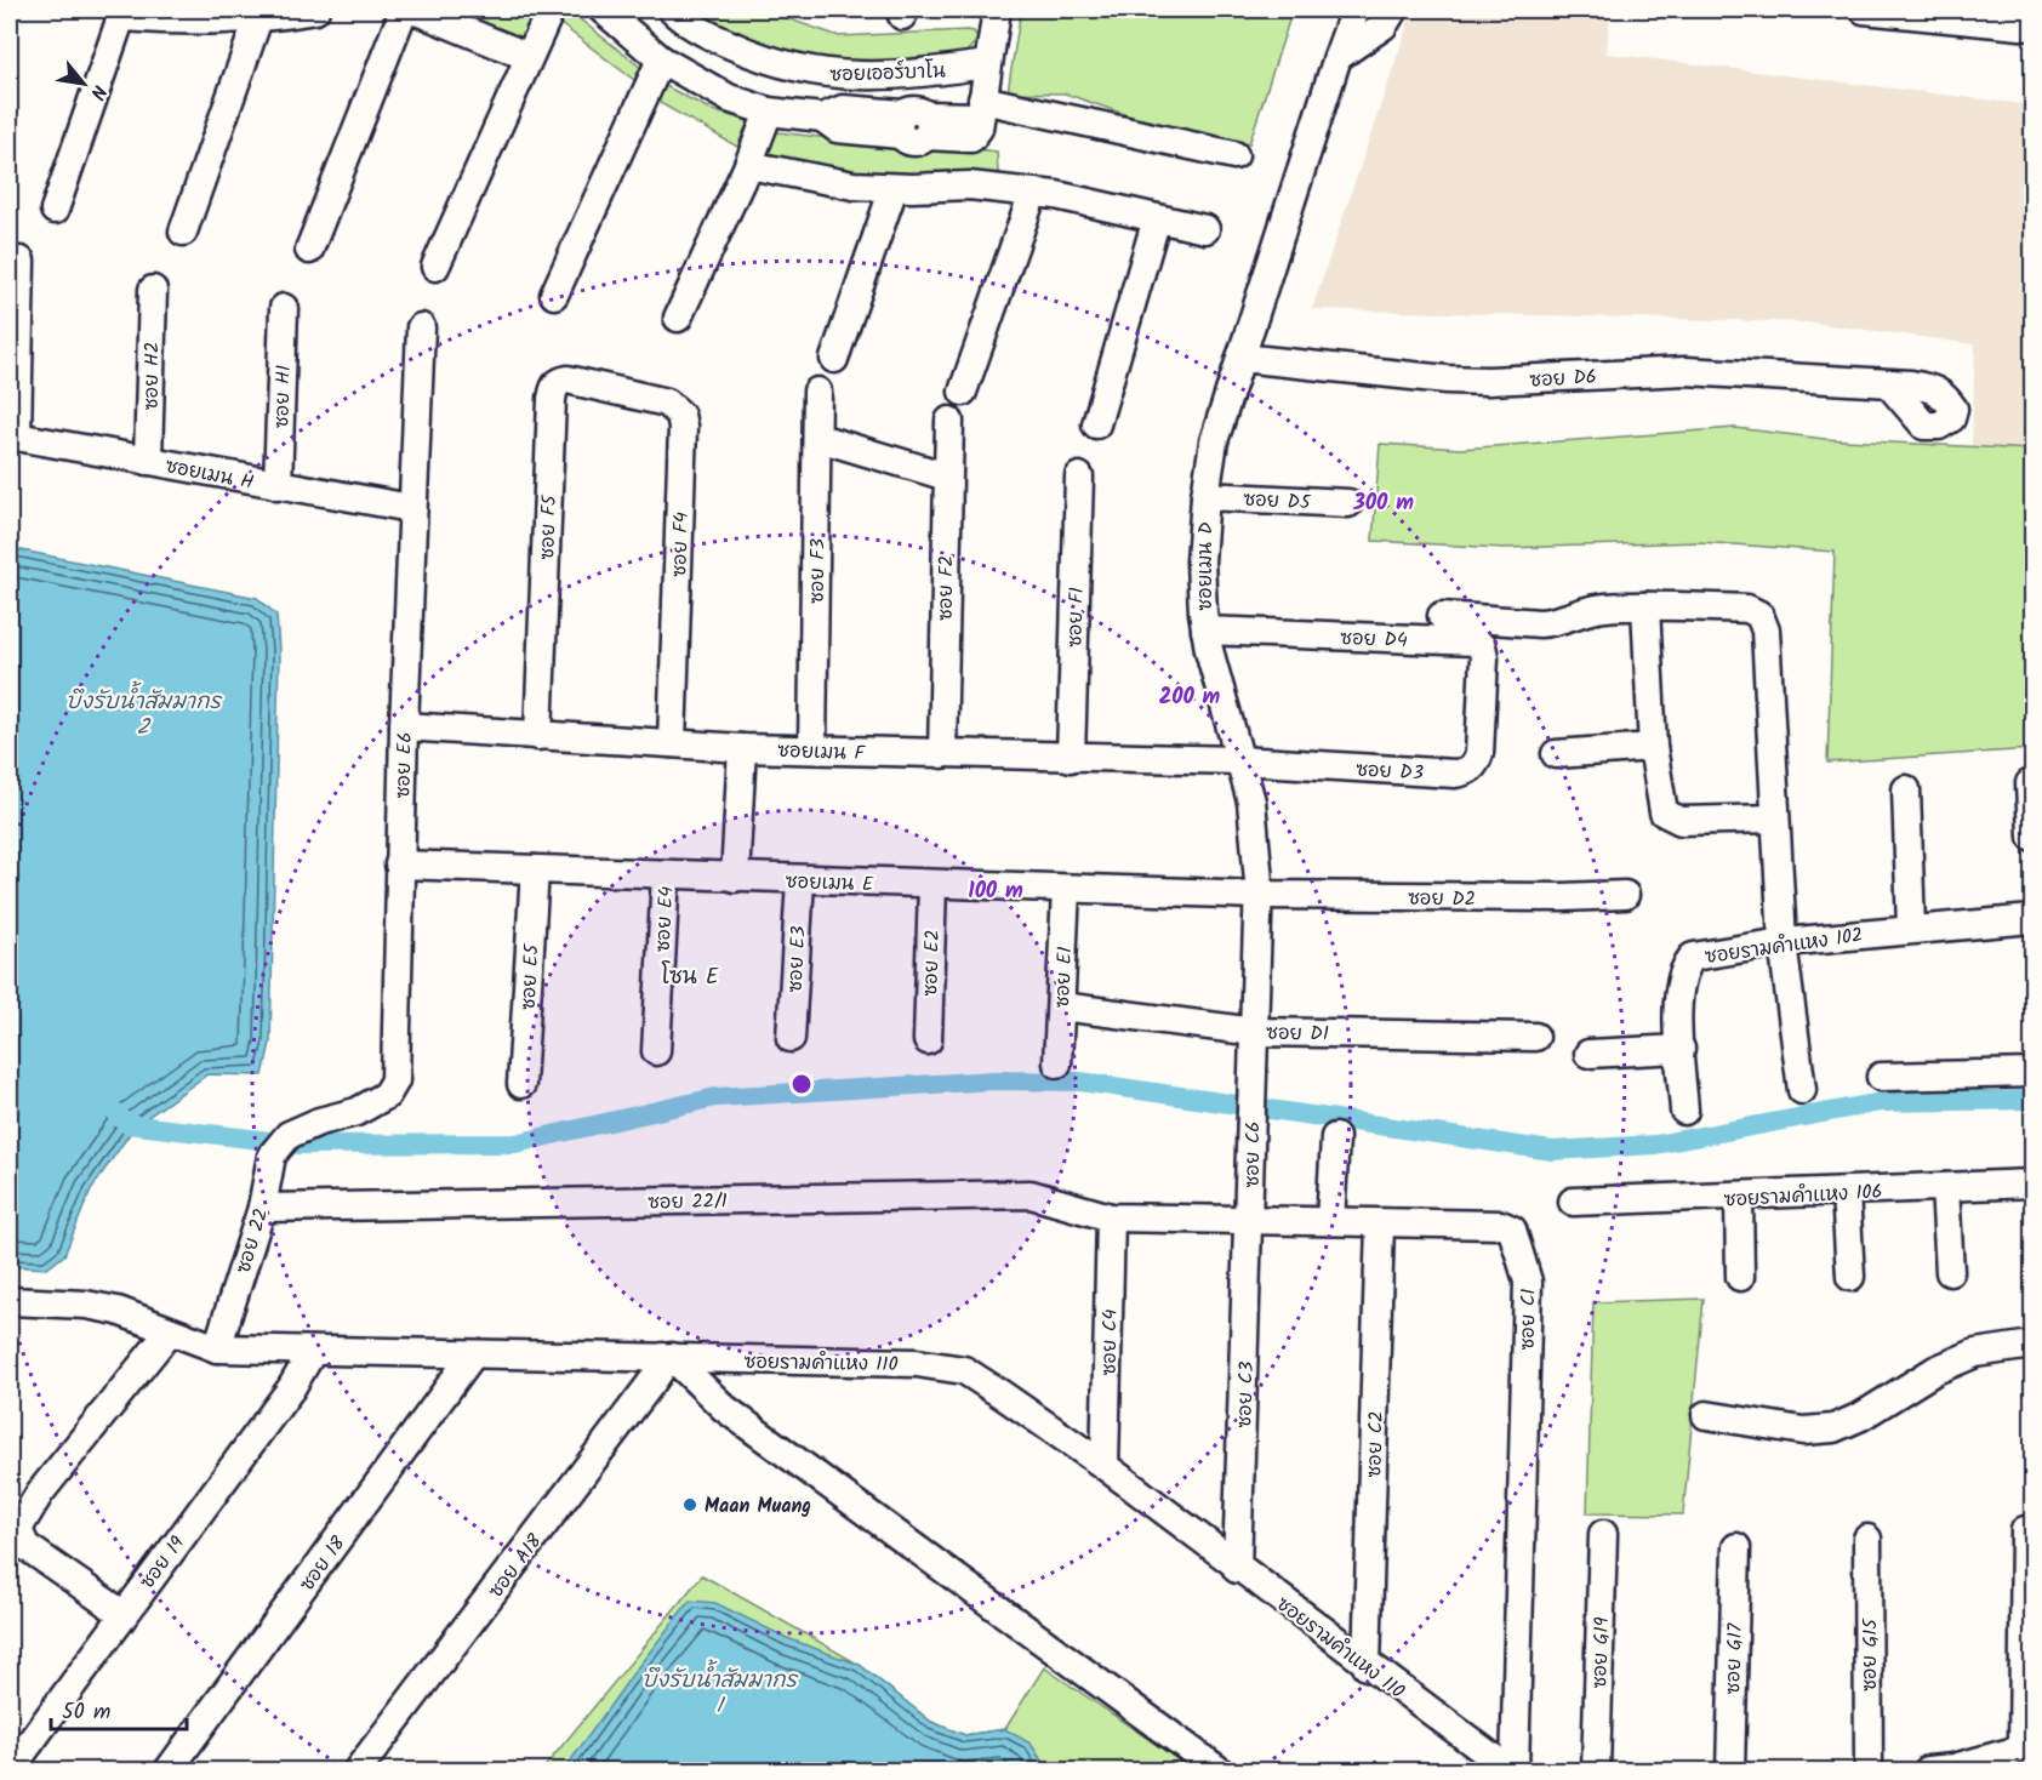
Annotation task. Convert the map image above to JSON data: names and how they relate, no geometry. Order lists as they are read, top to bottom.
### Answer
{
  "streets": {
    "street": [
      "ซอยเออร์บาโน",
      "ซอย H2",
      "ซอย D6",
      "ซอย H1",
      "ซอยเมน H",
      "ซอย D5",
      "ซอย F5",
      "ซอย F4",
      "ซอยเมน D",
      "ซอย F3",
      "ซอย F2",
      "ซอย F1",
      "ซอย D4",
      "ซอยเมน F",
      "ซอย E6",
      "ซอย D3",
      "ซอยเมน E",
      "ซอย D2",
      "ซอย E4",
      "ซอยรามคําแหง 102",
      "ซอย E3",
      "ซอย E2",
      "ซอย E5",
      "ซอย E1",
      "ซอย D1",
      "ซอย C6",
      "ซอยรามคําแหง 106",
      "ซอย 22/1",
      "ซอย 22",
      "ซอย C1",
      "ซอย C4",
      "ซอยรามคำแหง 110",
      "ซอย C3",
      "ซอย C2",
      "ซอย 19",
      "ซอย 18",
      "ซอย A18",
      "ซอย G19",
      "ซอย G15",
      "ซอย G17"
    ]
  },
  "crossings": [
    ["ซอย H2", "ซอยเมน H"],
    ["ซอย D6", "ซอยเมน D"],
    ["ซอย H1", "ซอยเมน H"],
    ["ซอยเมน H", "ซอย E6"],
    ["ซอย D5", "ซอยเมน D"],
    ["ซอย F5", "ซอย F4"],
    ["ซอย F5", "ซอยเมน F"],
    ["ซอย F4", "ซอยเมน F"],
    ["ซอยเมน D", "ซอย D4"],
    ["ซอยเมน D", "ซอยเมน F"],
    ["ซอยเมน D", "ซอย D3"],
    ["ซอยเมน D", "ซอยเมน E"],
    ["ซอยเมน D", "ซอย D2"],
    ["ซอยเมน D", "ซอย D1"],
    ["ซอยเมน D", "ซอย C6"],
    ["ซอย F3", "ซอยเมน F"],
    ["ซอย F2", "ซอยเมน F"],
    ["ซอย F1", "ซอยเมน F"],
    ["ซอย D4", "ซอย D3"],
    ["ซอยเมน F", "ซอย E6"],
    ["ซอยเมน F", "ซอย D3"],
    ["ซอย E6", "ซอยเมน E"],
    ["ซอย E6", "ซอย 22"],
    ["ซอยเมน E", "ซอย D2"],
    ["ซอยเมน E", "ซอย E4"],
    ["ซอยเมน E", "ซอย E3"],
    ["ซอยเมน E", "ซอย E2"],
    ["ซอยเมน E", "ซอย E5"],
    ["ซอยเมน E", "ซอย E1"],
    ["ซอย E1", "ซอย D1"],
    ["ซอย C6", "ซอย C1"],
    ["ซอย C6", "ซอย C3"],
    ["ซอย 22/1", "ซอย 22"],
    ["ซอย 22/1", "ซอย C1"],
    ["ซอย 22/1", "ซอย C4"],
    ["ซอย 22", "ซอยรามคำแหง 110"],
    ["ซอย C1", "ซอย C4"],
    ["ซอย C1", "ซอยรามคำแหง 110"],
    ["ซอย C1", "ซอย C3"],
    ["ซอย C1", "ซอย C2"],
    ["ซอย C4", "ซอยรามคำแหง 110"],
    ["ซอยรามคำแหง 110", "ซอย C3"],
    ["ซอยรามคำแหง 110", "ซอย C2"],
    ["ซอยรามคำแหง 110", "ซอย 19"],
    ["ซอยรามคำแหง 110", "ซอย 18"],
    ["ซอยรามคำแหง 110", "ซอย A18"]
  ],
  "districts": ["โซน E"],
  "water": ["บึงรับน้ำสัมมากร 2", "บึงรับน้ำสัมมากร 1"],
  "places": ["Maan Muang"],
  "scale_bar": "50 m",
  "north": "bottom right",
  "rings": ["300 m", "200 m", "100 m"]
}
